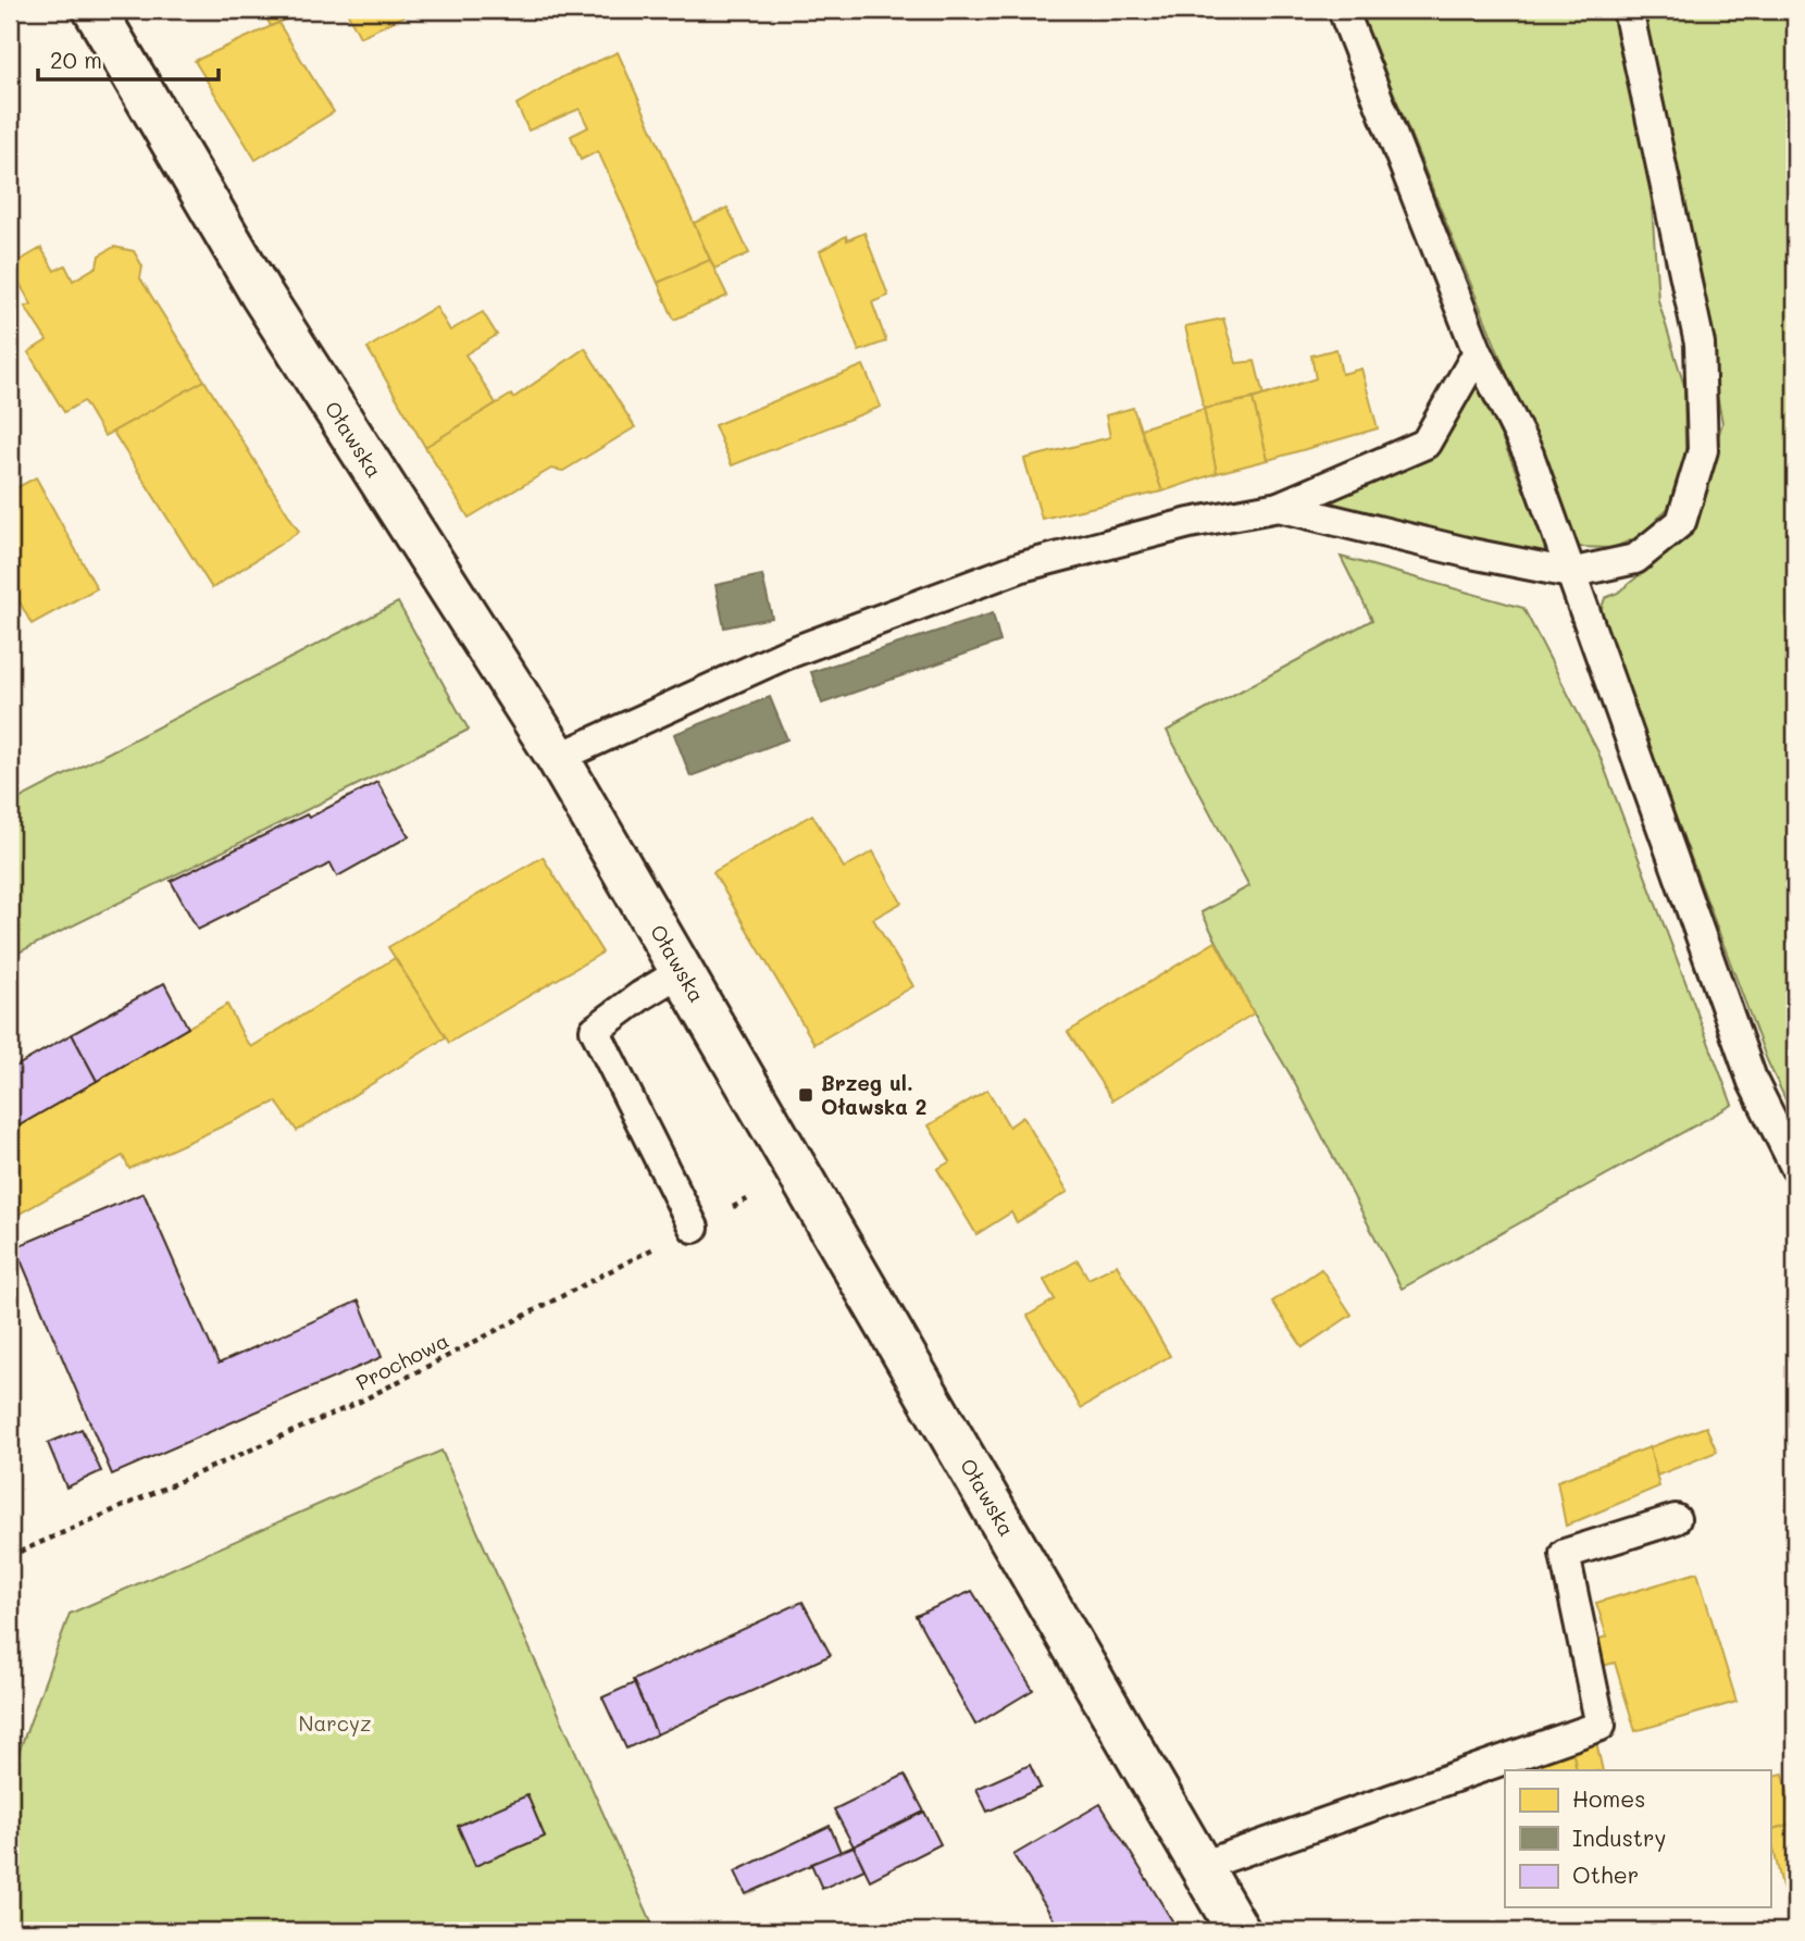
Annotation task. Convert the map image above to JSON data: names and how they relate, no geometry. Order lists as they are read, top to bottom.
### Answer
{
  "streets": {
    "street": ["Oławska"],
    "path": ["Prochowa"]
  },
  "crossings": [
    ["Oławska", "Prochowa"]
  ],
  "parks": ["Narcyz"],
  "places": {
    "transit": ["Brzeg ul. Oławska 2"]
  },
  "legend": ["Homes", "Industry", "Other"],
  "scale_bar": "20 m"
}
